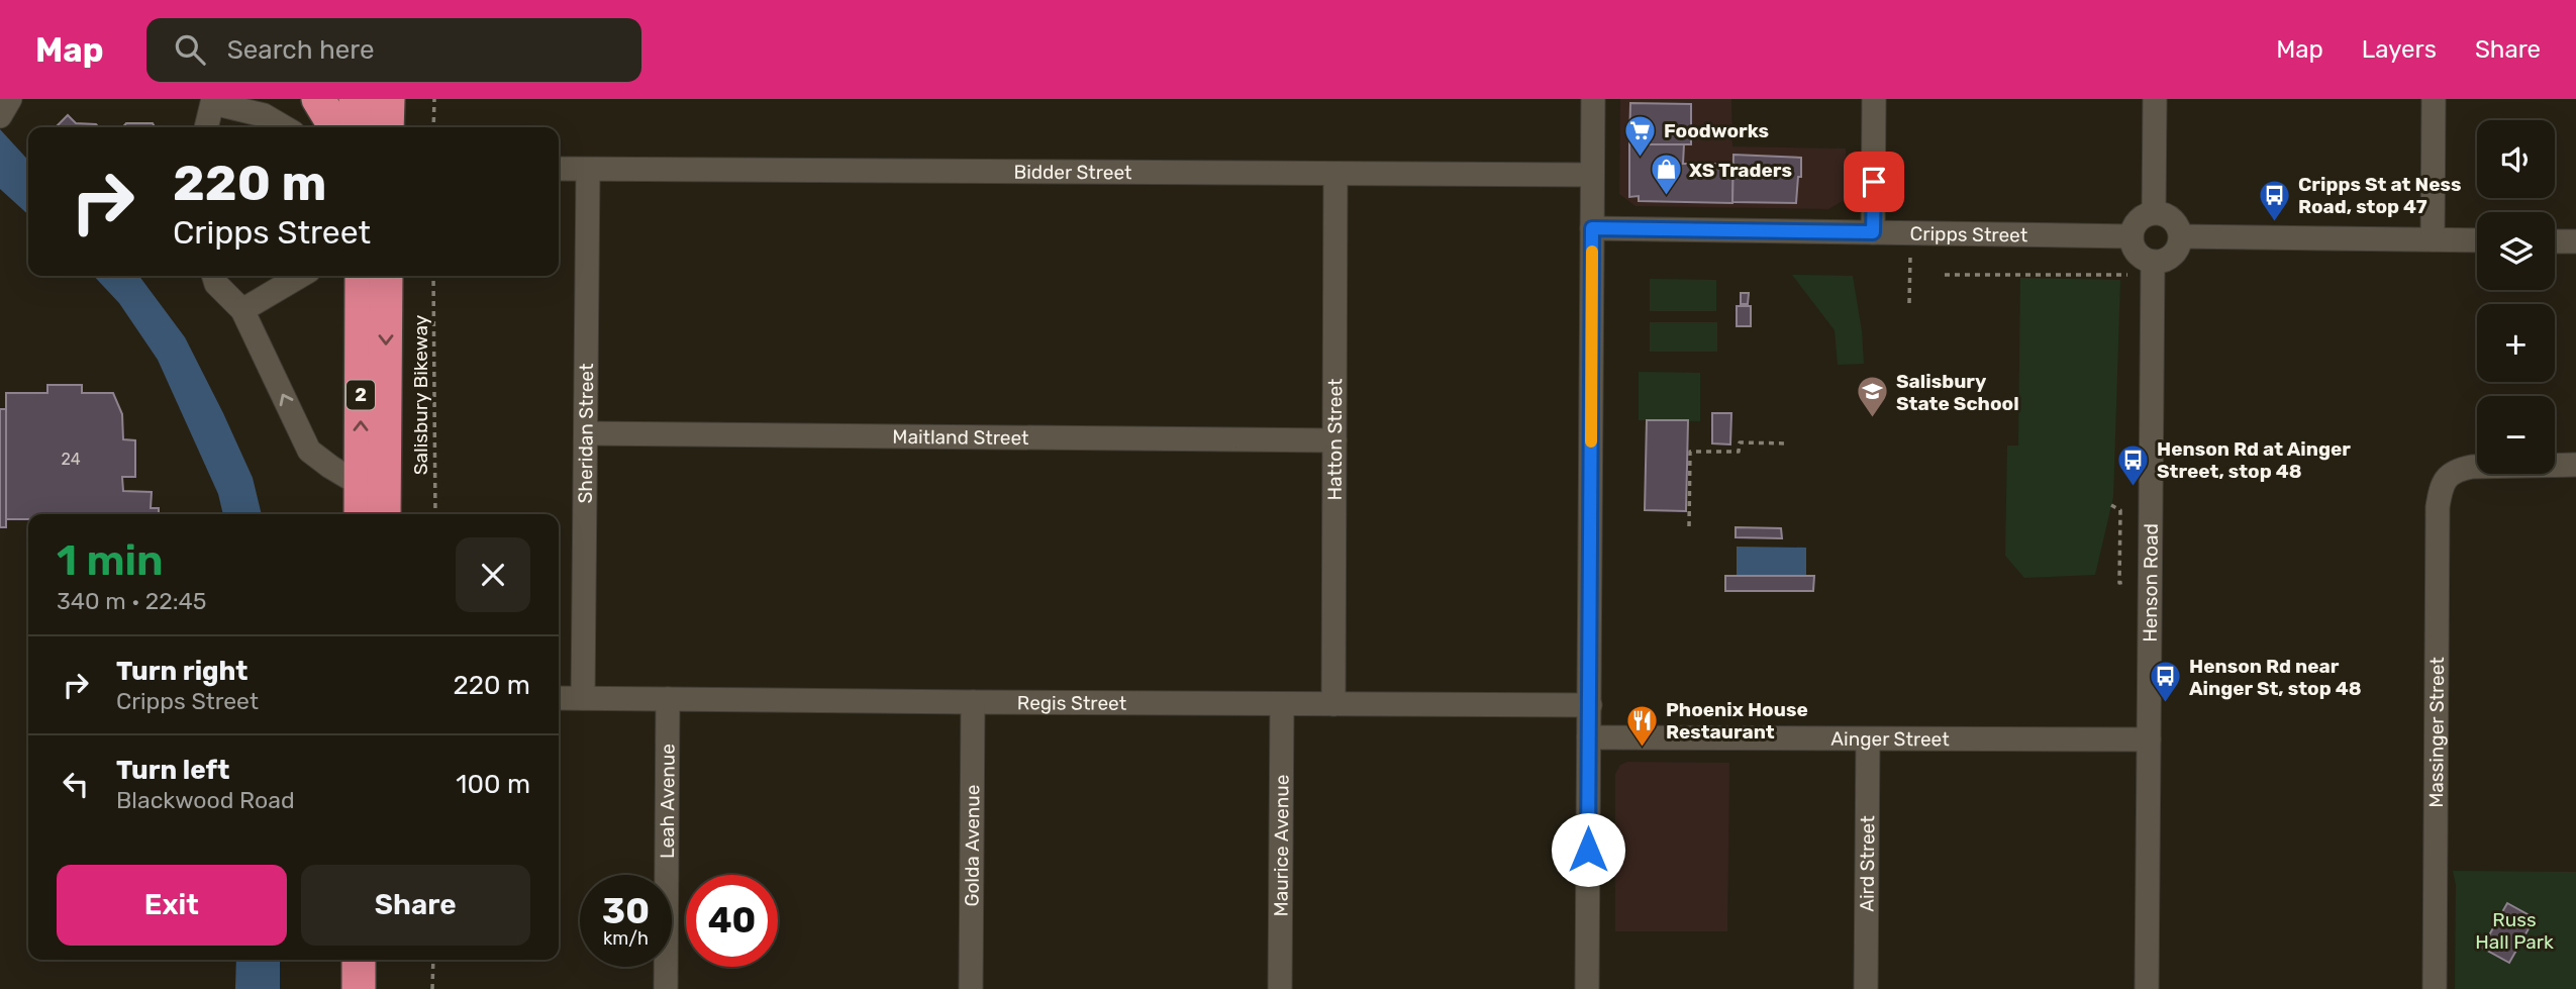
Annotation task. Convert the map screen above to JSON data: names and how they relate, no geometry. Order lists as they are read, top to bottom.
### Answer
{
  "streets": {
    "highway": ["2"],
    "street": [
      "Bidder Street",
      "Cripps Street",
      "Sheridan Street",
      "Maitland Street",
      "Hatton Street",
      "Henson Road",
      "Regis Street",
      "Massinger Street",
      "Ainger Street",
      "Leah Avenue",
      "Golda Avenue",
      "Maurice Avenue",
      "Aird Street"
    ],
    "path": ["Salisbury Bikeway"]
  },
  "crossings": [
    ["Bidder Street", "Sheridan Street"],
    ["Bidder Street", "Hatton Street"],
    ["Cripps Street", "Henson Road"],
    ["Sheridan Street", "Maitland Street"],
    ["Sheridan Street", "Regis Street"],
    ["Maitland Street", "Hatton Street"],
    ["Hatton Street", "Regis Street"],
    ["Henson Road", "Ainger Street"],
    ["Regis Street", "Leah Avenue"],
    ["Regis Street", "Golda Avenue"],
    ["Regis Street", "Maurice Avenue"],
    ["Ainger Street", "Aird Street"]
  ],
  "parks": ["Russ Hall Park"],
  "places": {
    "supermarket": ["Foodworks"],
    "shop": ["XS Traders"],
    "bus stop": ["Cripps St at Ness Road, stop 47", "Henson Rd at Ainger Street, stop 48", "Henson Rd near Ainger St, stop 48"],
    "school or university": ["Salisbury State School"],
    "restaurant": ["Phoenix House Restaurant"]
  },
  "house_numbers": ["24"],
  "page": {
    "header": "Map",
    "search": "Search here",
    "nav": ["Map", "Layers", "Share"],
    "map_buttons": ["+", "−"],
    "turn": ["220 m", "Cripps Street"],
    "heading": ["1 min", "340 m · 22:45"],
    "list": [
      {
        "name": "Turn right",
        "note": "Cripps Street",
        "value": "220 m"
      },
      {
        "name": "Turn left",
        "note": "Blackwood Road",
        "value": "100 m"
      }
    ],
    "buttons": ["Exit", "Share"],
    "speed": "30 km/h",
    "limit": "40"
  }
}
